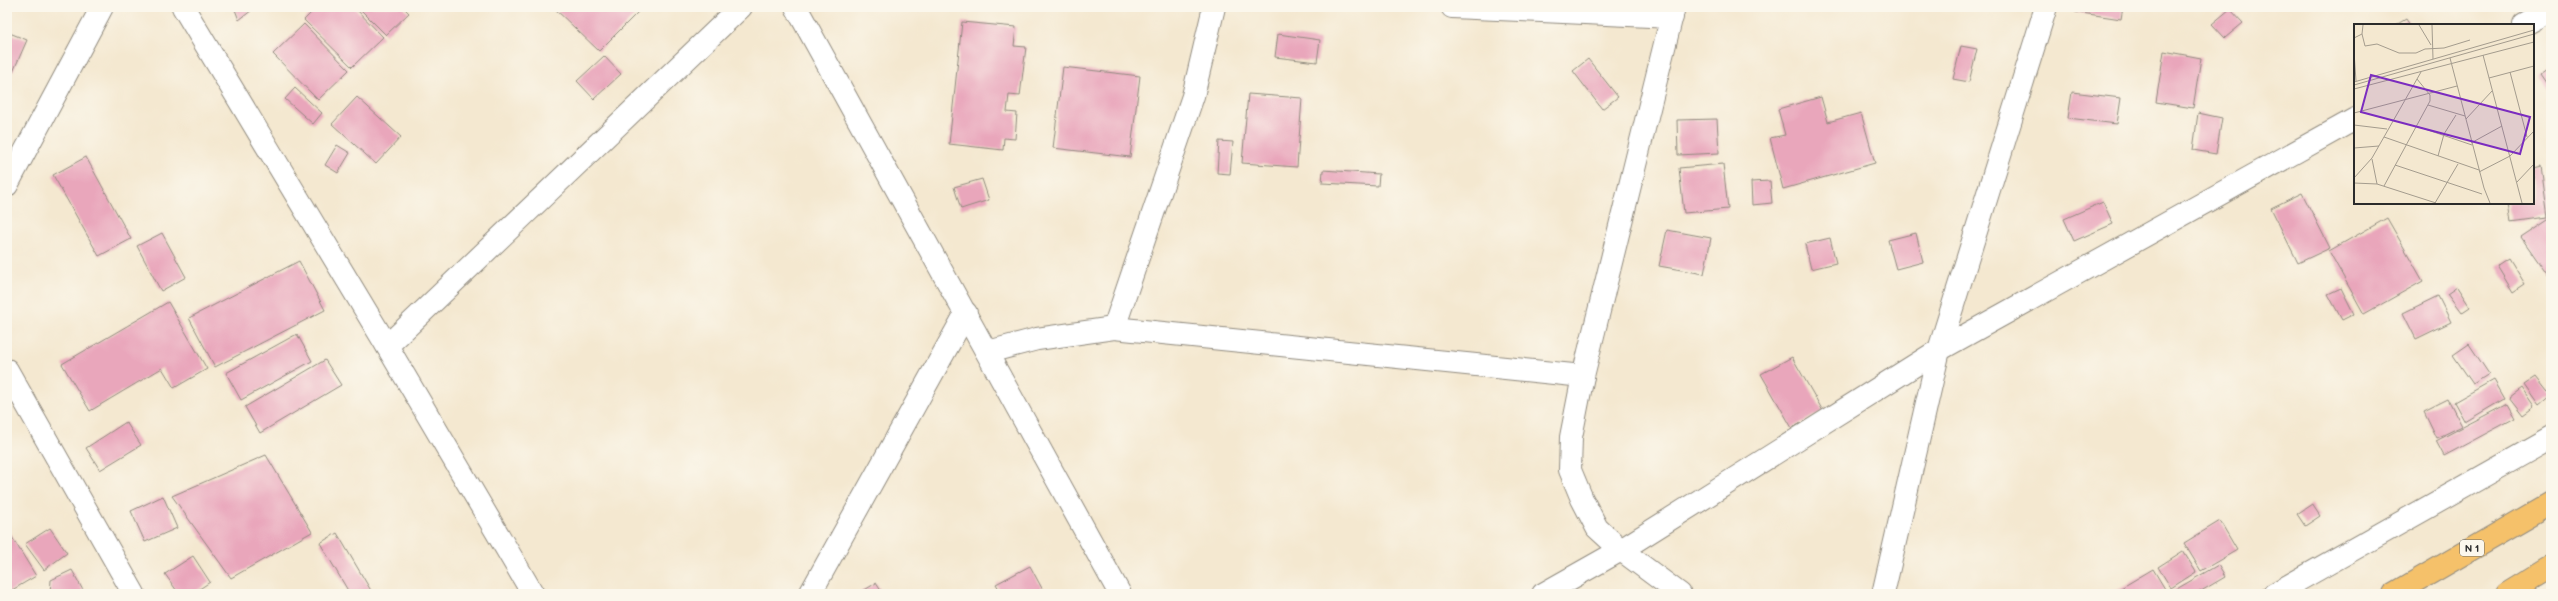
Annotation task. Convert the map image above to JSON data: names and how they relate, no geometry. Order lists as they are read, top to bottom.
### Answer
{
  "streets": {
    "highway": ["N 1"]
  }
}
